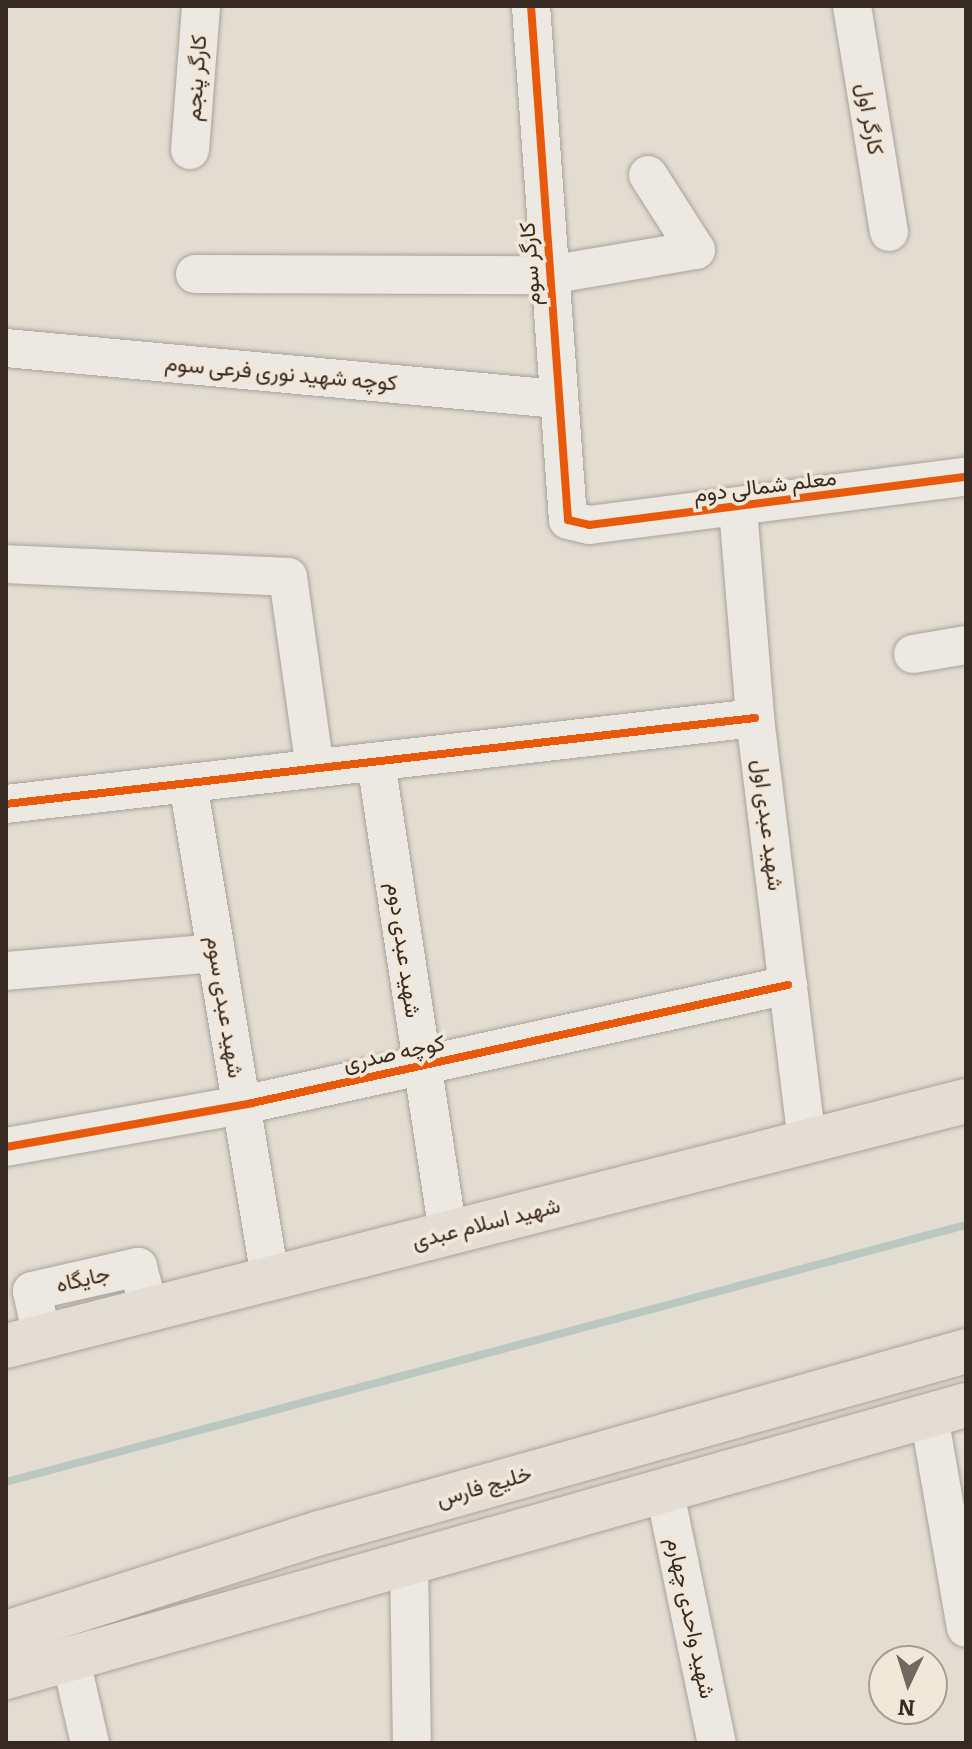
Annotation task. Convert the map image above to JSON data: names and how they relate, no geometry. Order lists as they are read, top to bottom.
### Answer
{
  "streets": {
    "main road": ["شهید اسلام عبدی", "خلیج فارس"],
    "street": [
      "کارگر پنجم",
      "کارگر اول",
      "کارگر سوم",
      "کوچه شهید نوری فرعی سوم",
      "معلم شمالی دوم",
      "شهید عبدی اول",
      "شهید عبدی دوم",
      "شهید عبدی سوم",
      "کوچه صدری",
      "شهید واحدی چهارم"
    ]
  },
  "crossings": [
    ["کارگر سوم", "کوچه شهید نوری فرعی سوم"],
    ["کارگر سوم", "معلم شمالی دوم"],
    ["معلم شمالی دوم", "شهید عبدی اول"],
    ["شهید عبدی اول", "کوچه صدری"],
    ["شهید عبدی اول", "شهید اسلام عبدی"],
    ["شهید عبدی دوم", "کوچه صدری"],
    ["شهید عبدی دوم", "شهید اسلام عبدی"],
    ["شهید عبدی سوم", "کوچه صدری"],
    ["شهید عبدی سوم", "شهید اسلام عبدی"]
  ],
  "north": "bottom"
}
